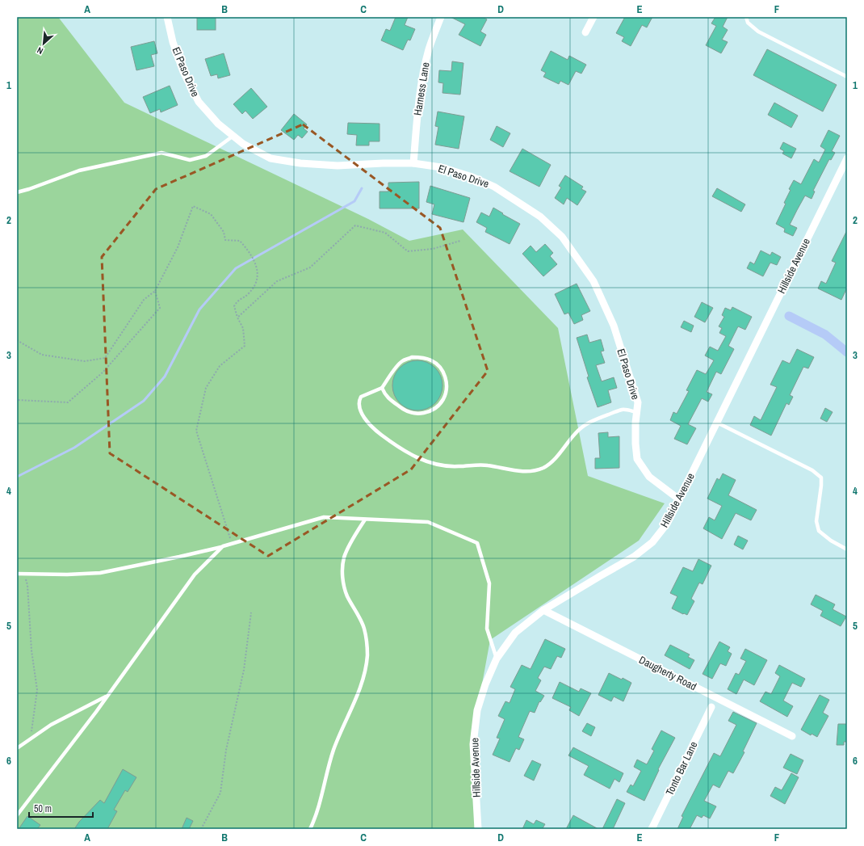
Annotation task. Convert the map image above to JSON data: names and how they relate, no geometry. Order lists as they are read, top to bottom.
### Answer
{
  "streets": {
    "street": [
      "El Paso Drive",
      "Harness Lane",
      "Hillside Avenue",
      "Daugherty Road",
      "Tonto Bar Lane"
    ]
  },
  "crossings": [
    ["El Paso Drive", "Harness Lane"],
    ["El Paso Drive", "Hillside Avenue"],
    ["Hillside Avenue", "Daugherty Road"]
  ],
  "scale_bar": "50 m",
  "north": "bottom left",
  "grid": {
    "columns": [
      "A",
      "B",
      "C",
      "D",
      "E",
      "F"
    ],
    "rows": [
      "1",
      "2",
      "3",
      "4",
      "5",
      "6"
    ]
  }
}
